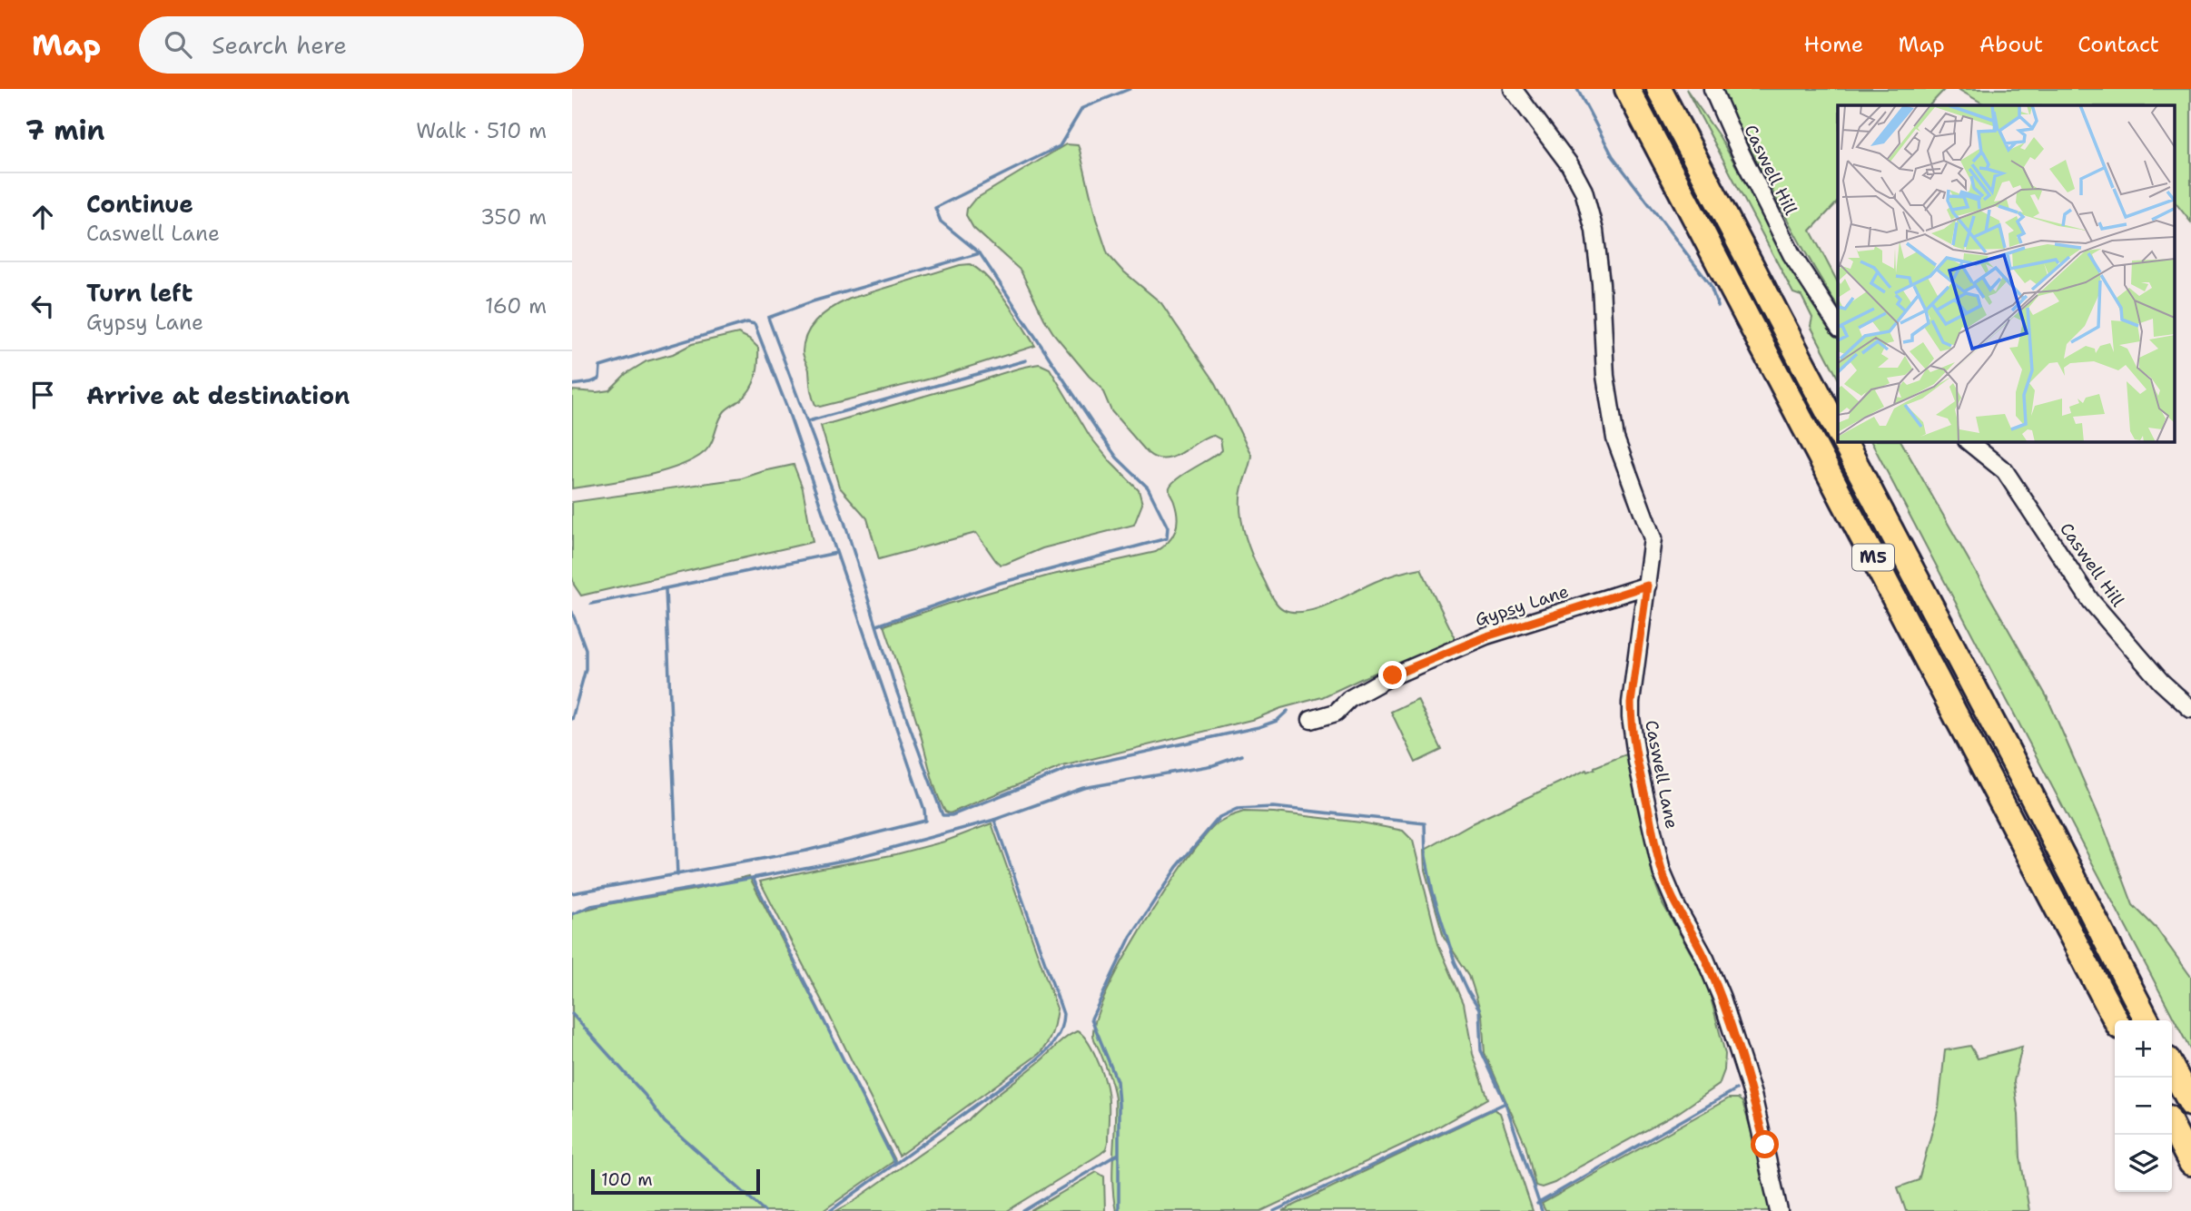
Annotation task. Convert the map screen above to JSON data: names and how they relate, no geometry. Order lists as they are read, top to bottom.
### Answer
{
  "streets": {
    "highway": ["M5"],
    "street": ["Caswell Hill", "Gypsy Lane", "Caswell Lane"]
  },
  "crossings": [
    ["Gypsy Lane", "Caswell Lane"]
  ],
  "scale_bar": "100 m",
  "page": {
    "header": "Map",
    "search": "Search here",
    "nav": [
      "Home",
      "Map",
      "About",
      "Contact"
    ],
    "heading": ["7 min", "Walk · 510 m"],
    "list": [
      ["Continue", "Caswell Lane", "350 m"],
      ["Turn left", "Gypsy Lane", "160 m"],
      "Arrive at destination"
    ],
    "map_buttons": ["+", "−"],
    "scale": "100 m"
  }
}
